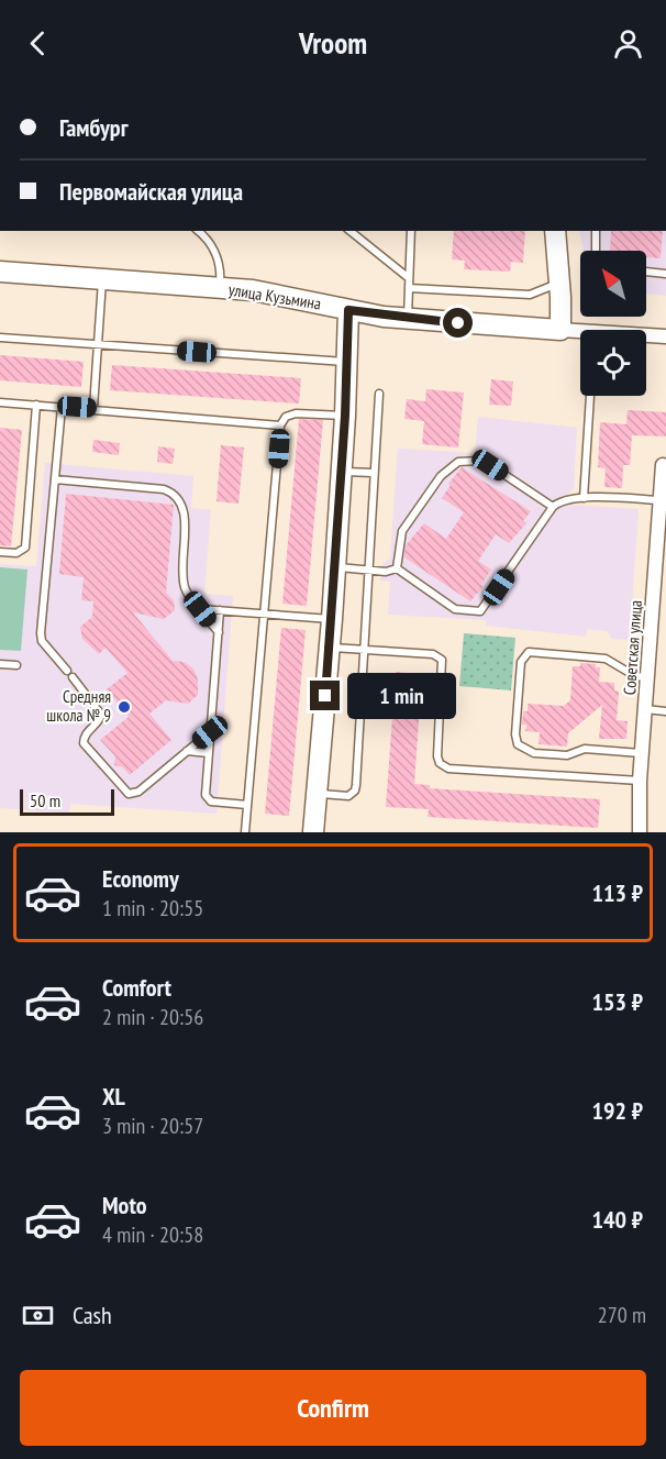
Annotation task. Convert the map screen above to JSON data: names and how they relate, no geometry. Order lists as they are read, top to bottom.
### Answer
{
  "streets": {
    "street": ["улица Кузьмина", "Советская улица"]
  },
  "places": ["Средняя школа № 9"],
  "scale_bar": "50 m",
  "north": "top left",
  "page": {
    "header": "Vroom",
    "banner": ["Гамбург", "Первомайская улица"],
    "bubble": "1 min",
    "scale": "50 m",
    "list": [
      {
        "name": "Economy",
        "note": "1 min · 20:55",
        "value": "113 ₽"
      },
      {
        "name": "Comfort",
        "note": "2 min · 20:56",
        "value": "153 ₽"
      },
      {
        "name": "XL",
        "note": "3 min · 20:57",
        "value": "192 ₽"
      },
      {
        "name": "Moto",
        "note": "4 min · 20:58",
        "value": "140 ₽"
      }
    ],
    "pay": ["Cash", "270 m"],
    "buttons": "Confirm"
  }
}
